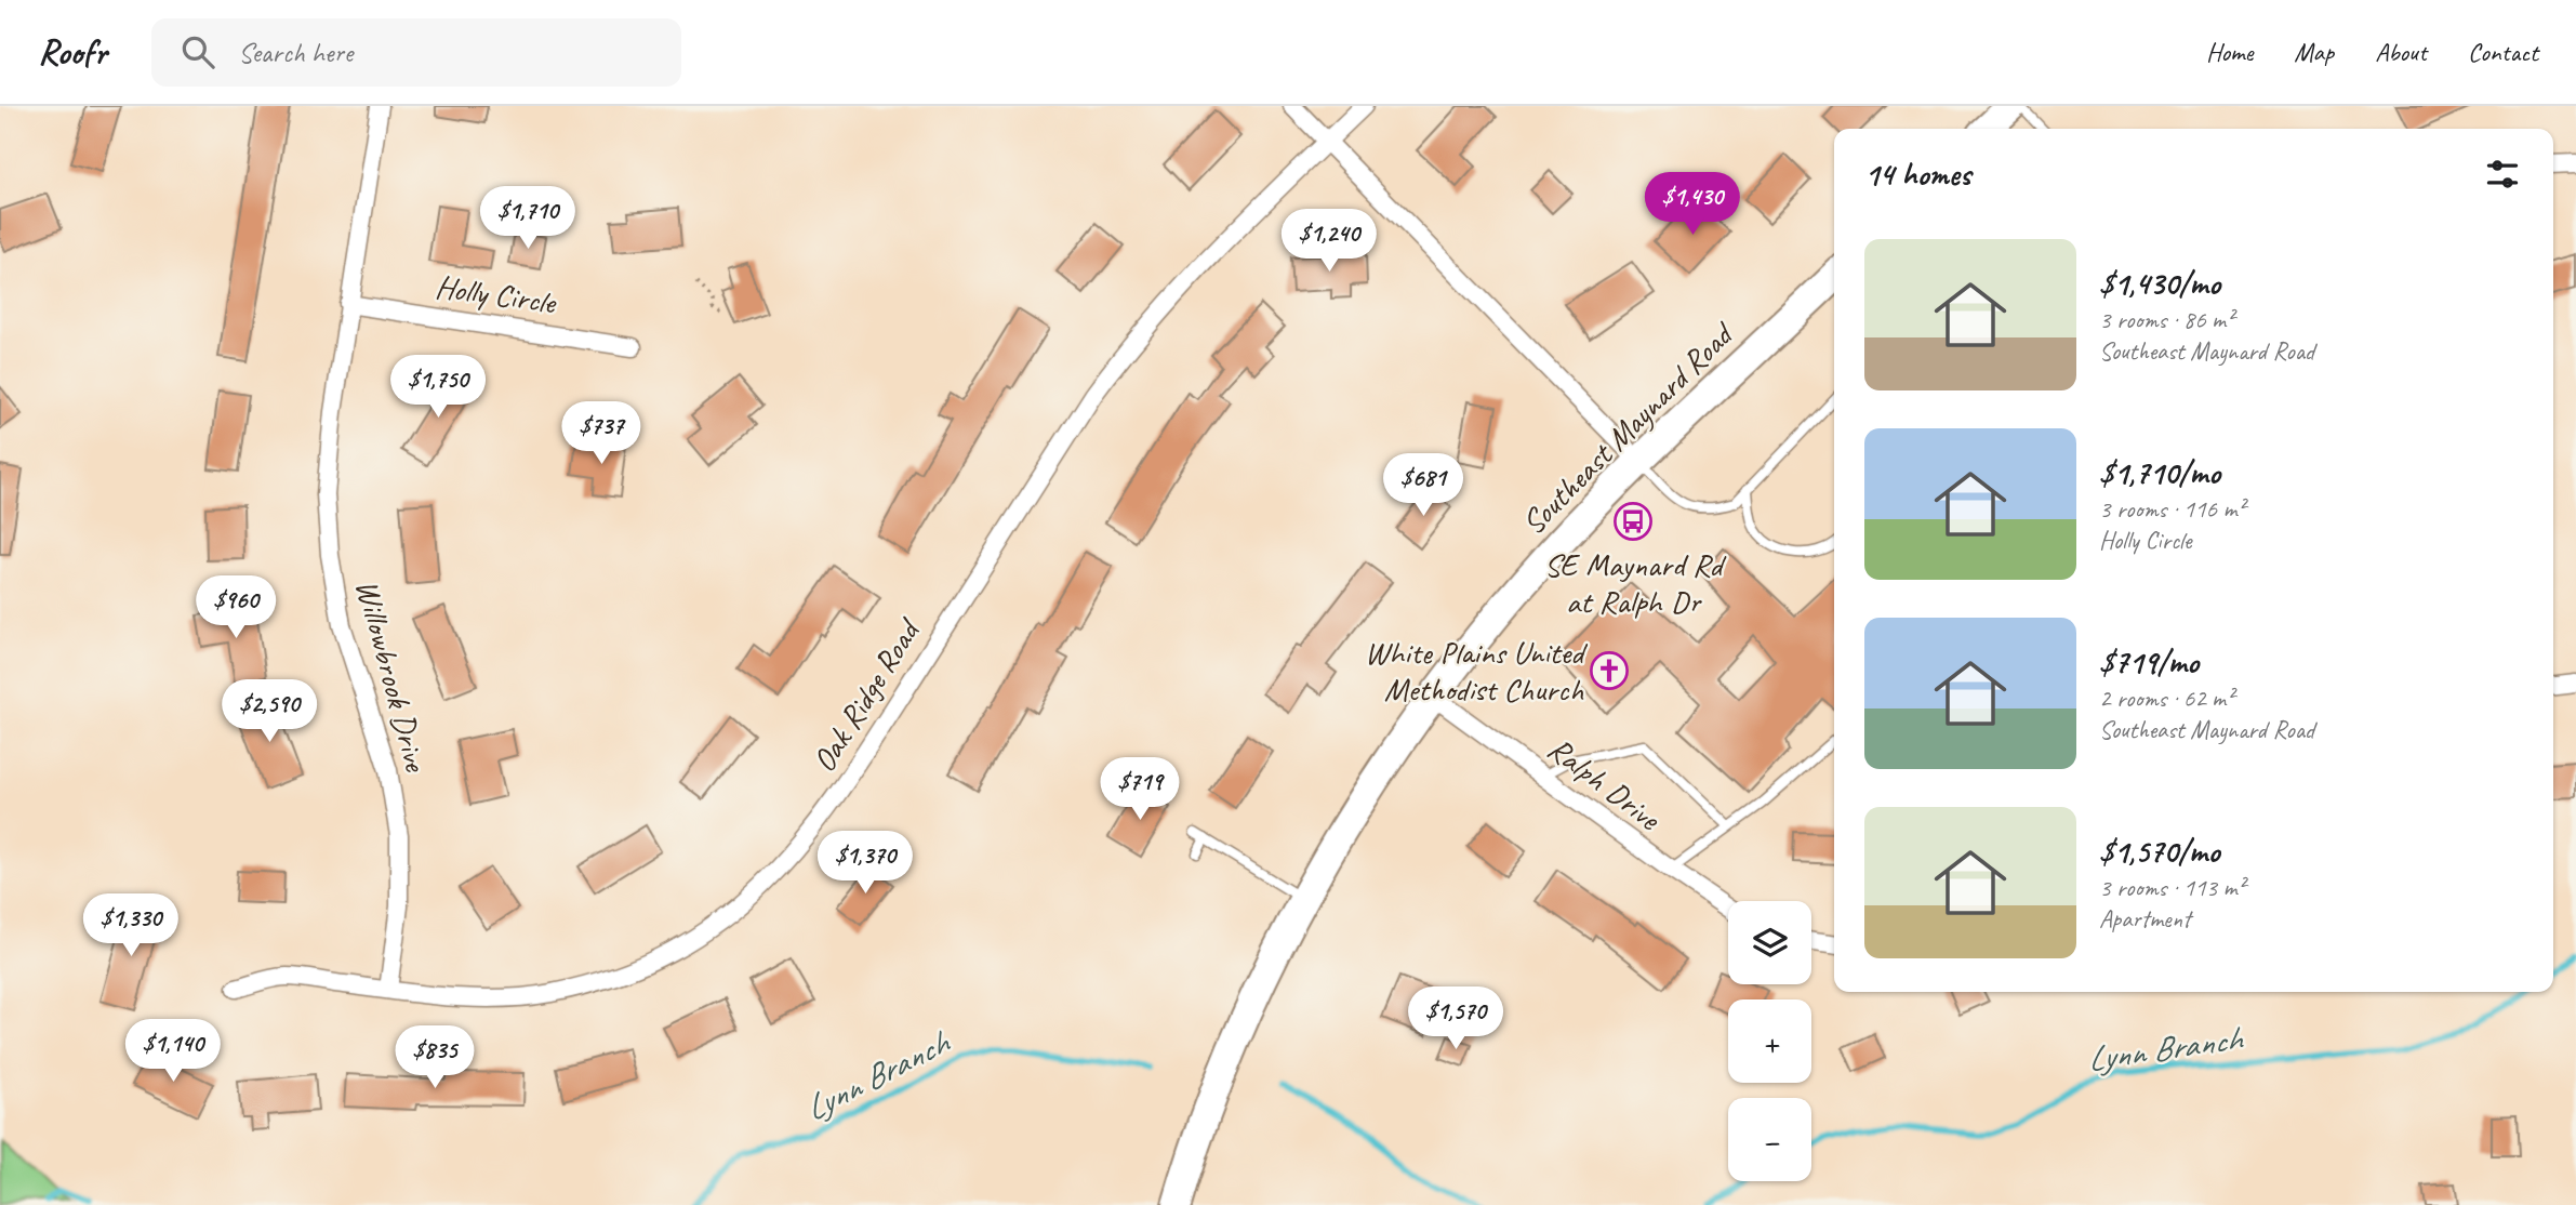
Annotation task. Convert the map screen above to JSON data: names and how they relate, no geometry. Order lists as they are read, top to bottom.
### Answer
{
  "streets": {
    "main road": ["Southeast Maynard Road"],
    "street": [
      "Holly Circle",
      "Willowbrook Drive",
      "Oak Ridge Road",
      "Ralph Drive"
    ]
  },
  "crossings": [
    ["Holly Circle", "Willowbrook Drive"],
    ["Southeast Maynard Road", "Ralph Drive"],
    ["Willowbrook Drive", "Oak Ridge Road"]
  ],
  "water": ["Lynn Branch"],
  "places": {
    "bus stop": ["SE Maynard Rd at Ralph Dr"],
    "church": ["White Plains United Methodist Church"]
  },
  "page": {
    "header": "Roofr",
    "search": "Search here",
    "nav": [
      "Home",
      "Map",
      "About",
      "Contact"
    ],
    "heading": "14 homes",
    "price": [
      "$1,430",
      "$1,710",
      "$1,240",
      "$1,750",
      "$737",
      "$681",
      "$960",
      "$2,590",
      "$719",
      "$1,370",
      "$1,330",
      "$1,570",
      "$1,140",
      "$835"
    ],
    "list": [
      {
        "name": "$1,430/mo",
        "note": "3 rooms · 86 m² · Southeast Maynard Road"
      },
      {
        "name": "$1,710/mo",
        "note": "3 rooms · 116 m² · Holly Circle"
      },
      {
        "name": "$719/mo",
        "note": "2 rooms · 62 m² · Southeast Maynard Road"
      },
      {
        "name": "$1,570/mo",
        "note": "3 rooms · 113 m² · Apartment"
      }
    ],
    "map_buttons": ["+", "−"]
  }
}
